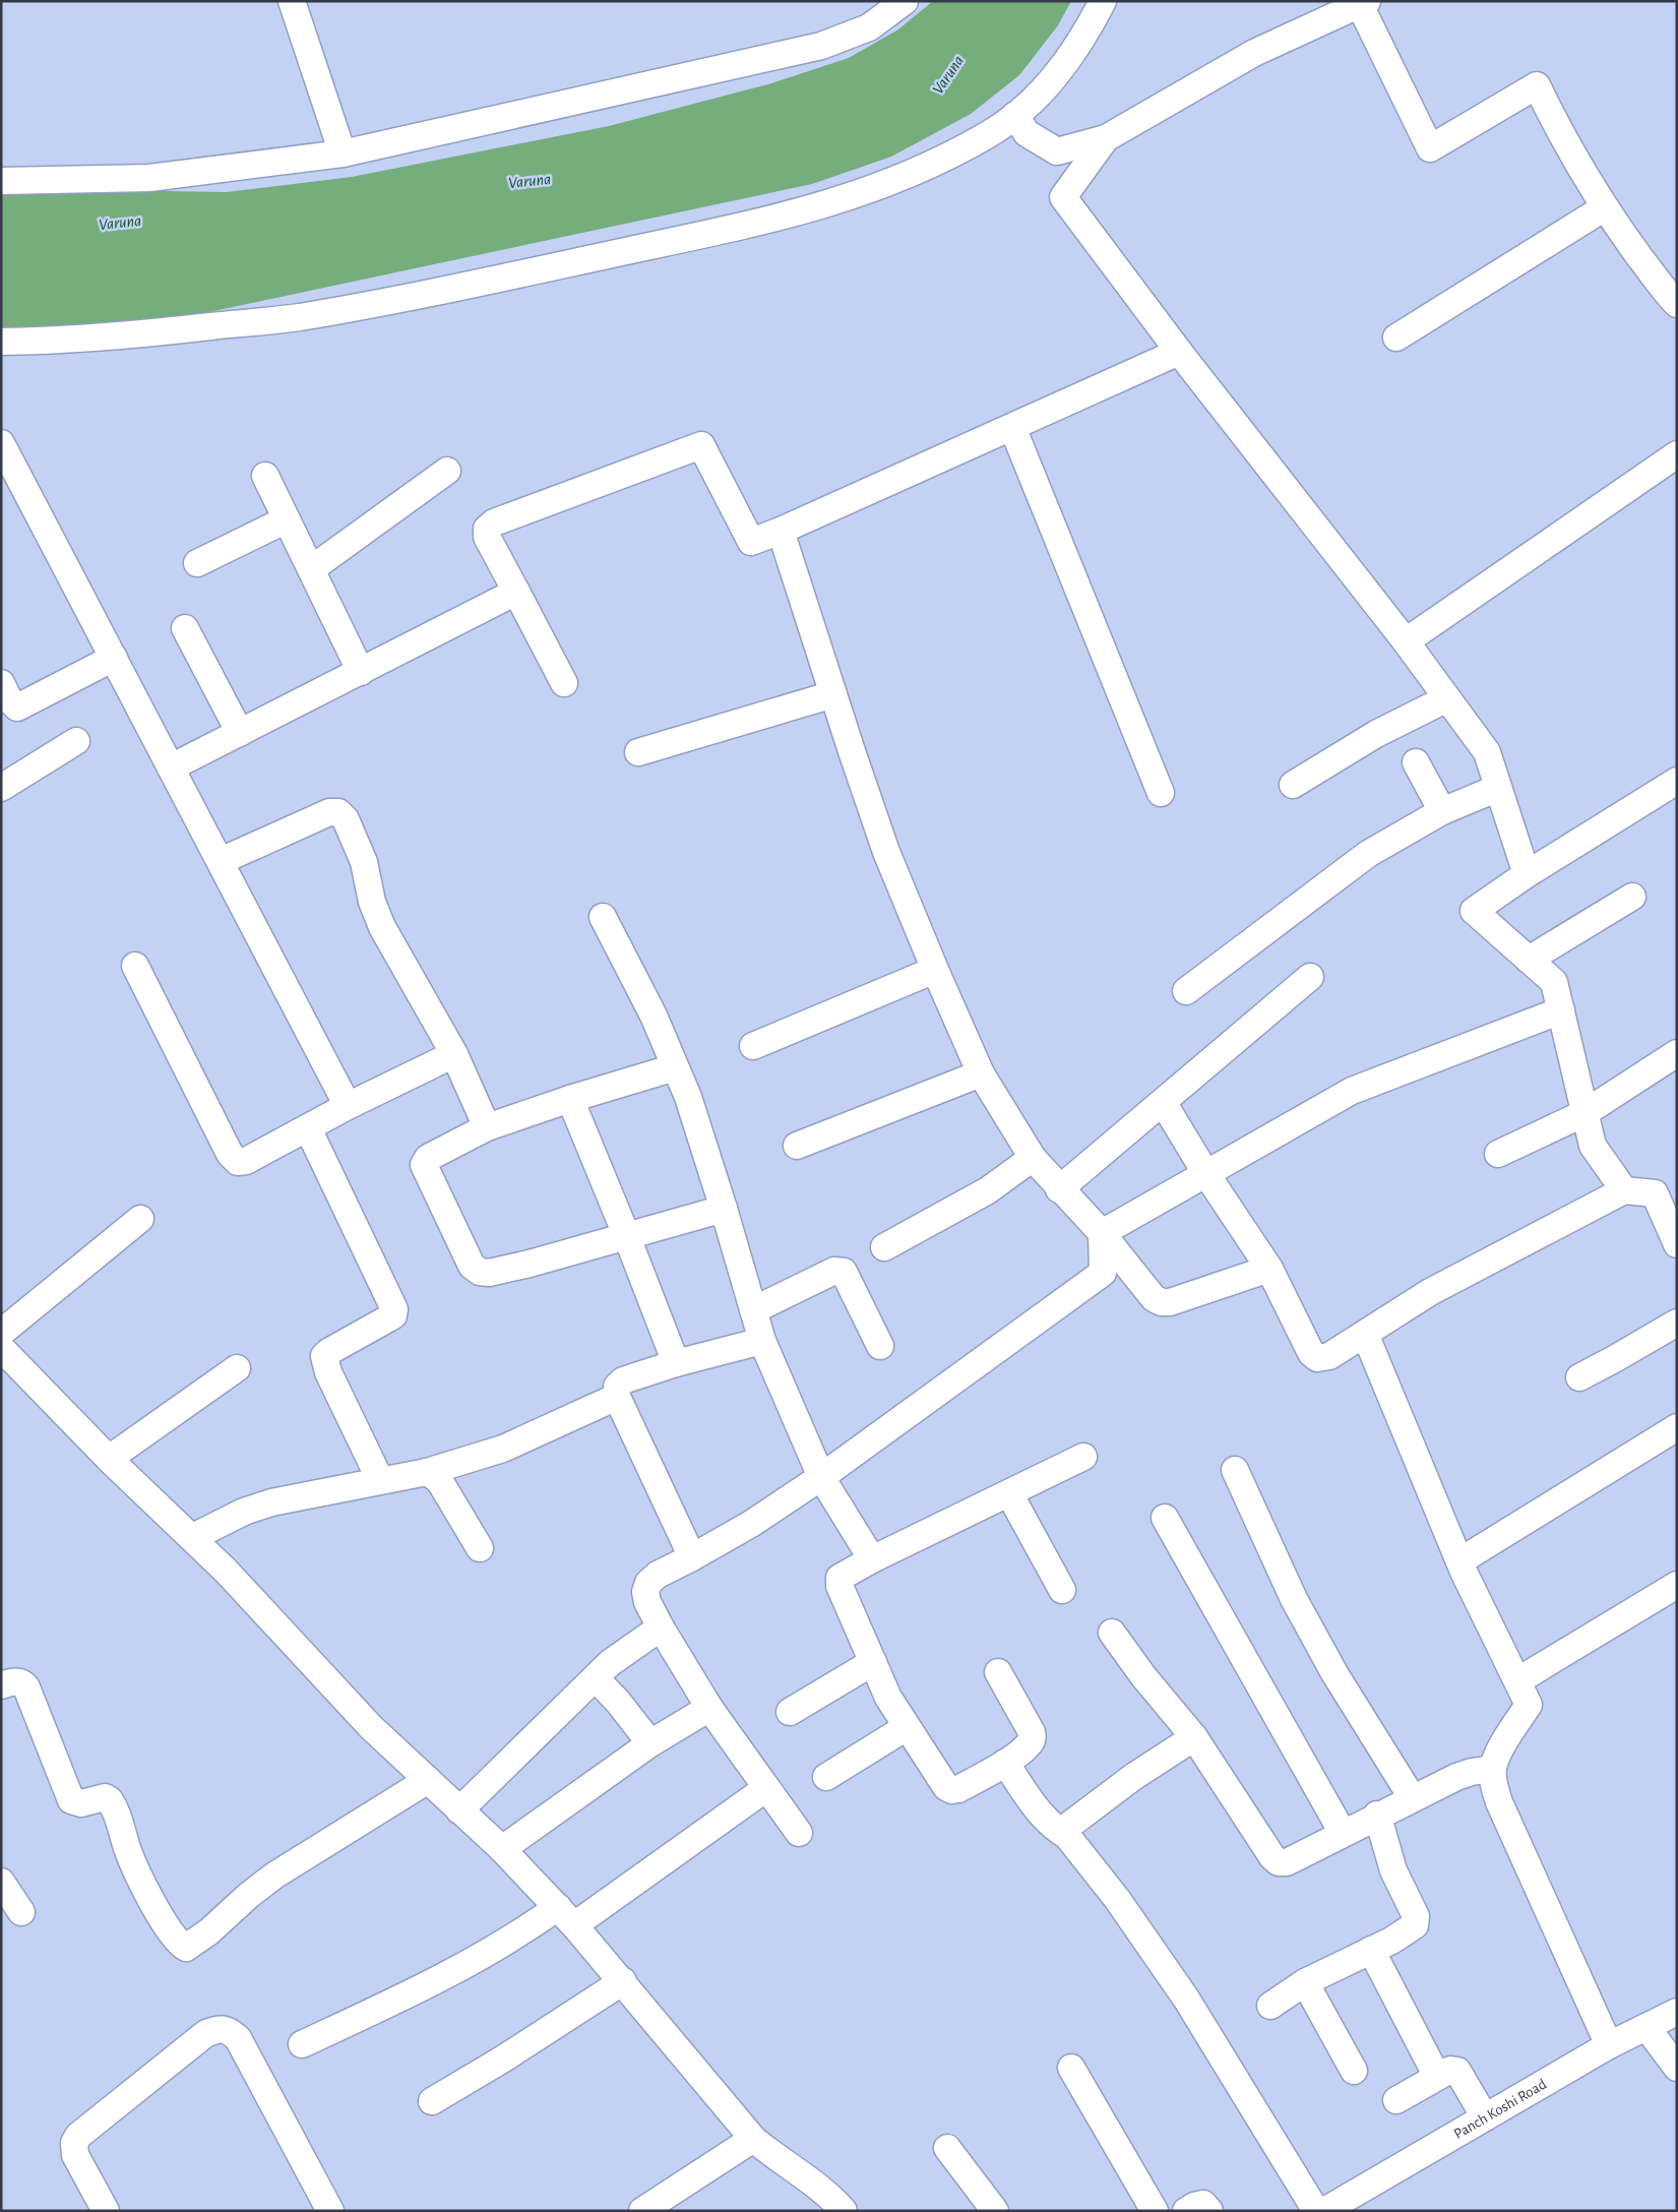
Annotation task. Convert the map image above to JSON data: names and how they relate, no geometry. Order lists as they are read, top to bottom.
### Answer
{
  "streets": {
    "street": ["Panch Koshi Road"]
  },
  "water": ["Varuna"]
}
